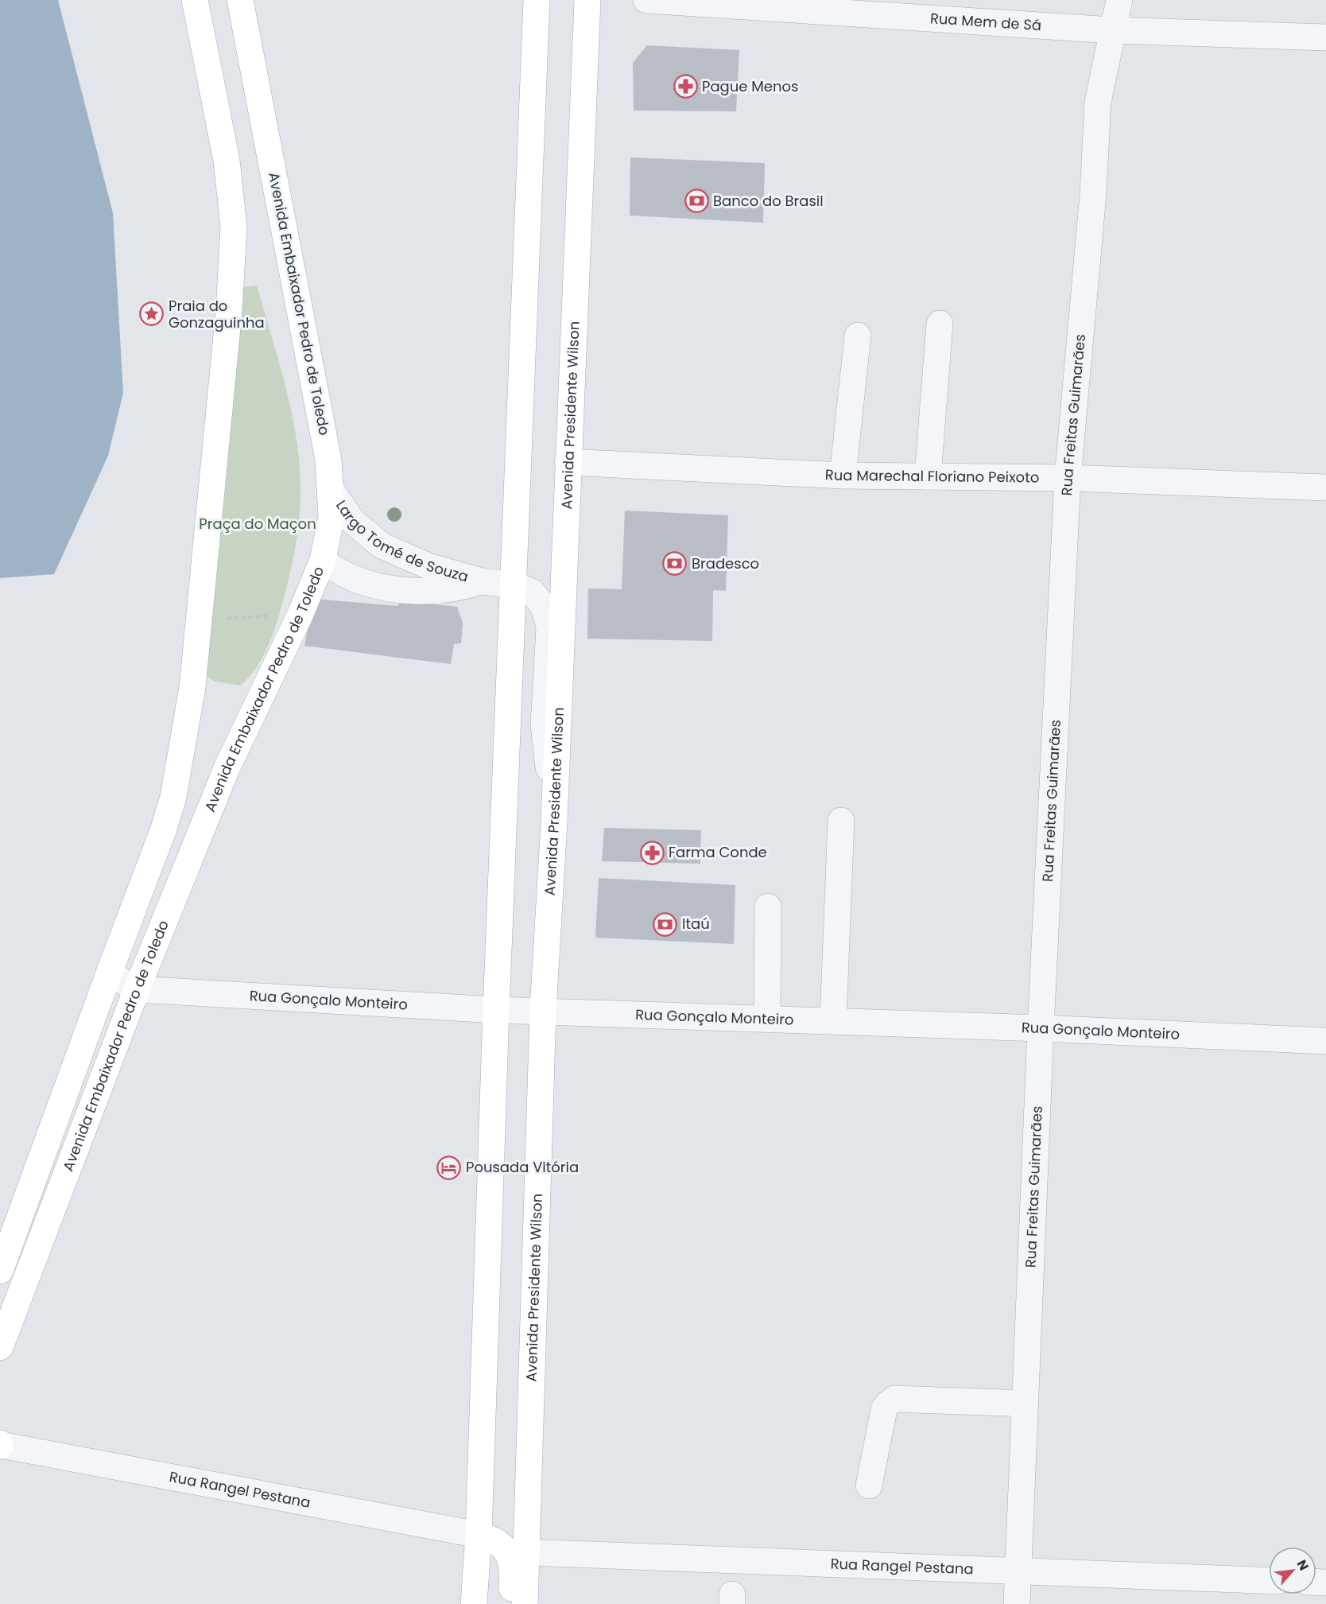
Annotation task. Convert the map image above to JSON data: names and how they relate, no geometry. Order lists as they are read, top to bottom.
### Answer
{
  "streets": {
    "main road": ["Avenida Embaixador Pedro de Toledo", "Avenida Presidente Wilson"],
    "street": [
      "Rua Mem de Sá",
      "Rua Freitas Guimarães",
      "Rua Marechal Floriano Peixoto",
      "Largo Tomé de Souza",
      "Rua Gonçalo Monteiro",
      "Rua Rangel Pestana"
    ]
  },
  "crossings": [
    ["Rua Mem de Sá", "Rua Freitas Guimarães"],
    ["Avenida Embaixador Pedro de Toledo", "Largo Tomé de Souza"],
    ["Avenida Embaixador Pedro de Toledo", "Rua Gonçalo Monteiro"],
    ["Rua Freitas Guimarães", "Rua Marechal Floriano Peixoto"],
    ["Rua Freitas Guimarães", "Rua Gonçalo Monteiro"],
    ["Rua Freitas Guimarães", "Rua Rangel Pestana"],
    ["Avenida Presidente Wilson", "Rua Marechal Floriano Peixoto"],
    ["Avenida Presidente Wilson", "Largo Tomé de Souza"],
    ["Avenida Presidente Wilson", "Rua Gonçalo Monteiro"],
    ["Avenida Presidente Wilson", "Rua Rangel Pestana"]
  ],
  "parks": ["Praça do Maçon"],
  "places": {
    "pharmacy": ["Pague Menos", "Farma Conde"],
    "bank": ["Banco do Brasil", "Bradesco", "Itaú"],
    "place": ["Praia do Gonzaguinha"],
    "hotel": ["Pousada Vitória"]
  },
  "north": "top right"
}
